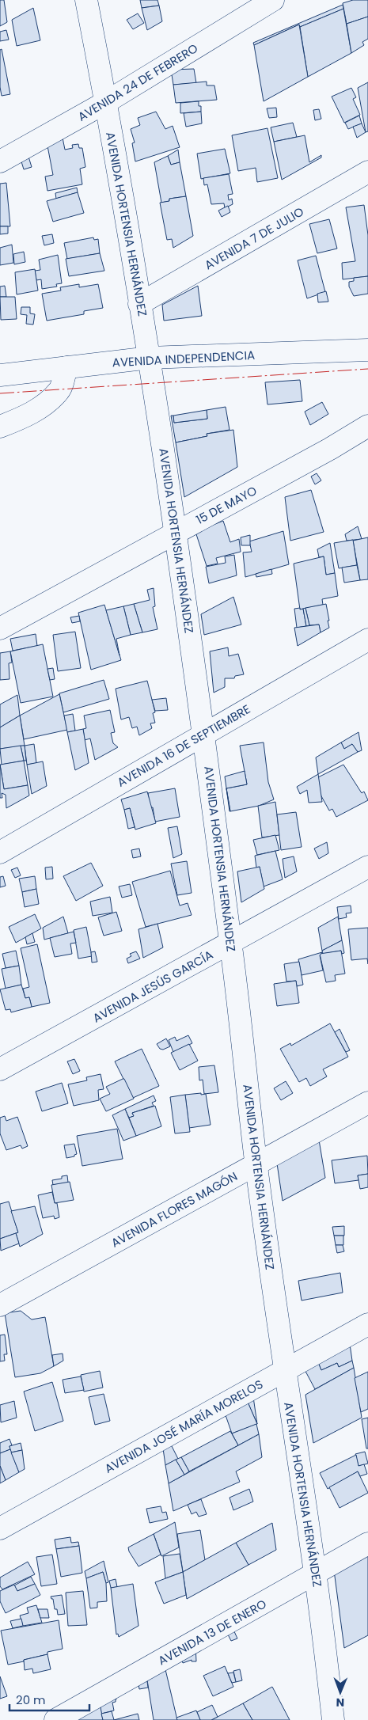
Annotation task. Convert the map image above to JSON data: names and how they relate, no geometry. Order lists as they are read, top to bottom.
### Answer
{
  "streets": {
    "street": [
      "AVENIDA 24 DE FEBRERO",
      "AVENIDA HORTENSIA HERNÁNDEZ",
      "AVENIDA 7 DE JULIO",
      "AVENIDA INDEPENDENCIA",
      "15 DE MAYO",
      "AVENIDA 16 DE SEPTIEMBRE",
      "AVENIDA JESÚS GARCÍA",
      "AVENIDA FLORES MAGÓN",
      "AVENIDA JOSÉ MARÍA MORELOS",
      "AVENIDA 13 DE ENERO"
    ]
  },
  "crossings": [
    ["AVENIDA 24 DE FEBRERO", "AVENIDA HORTENSIA HERNÁNDEZ"],
    ["AVENIDA HORTENSIA HERNÁNDEZ", "AVENIDA 7 DE JULIO"],
    ["AVENIDA HORTENSIA HERNÁNDEZ", "AVENIDA INDEPENDENCIA"],
    ["AVENIDA HORTENSIA HERNÁNDEZ", "15 DE MAYO"],
    ["AVENIDA HORTENSIA HERNÁNDEZ", "AVENIDA 16 DE SEPTIEMBRE"],
    ["AVENIDA HORTENSIA HERNÁNDEZ", "AVENIDA JESÚS GARCÍA"],
    ["AVENIDA HORTENSIA HERNÁNDEZ", "AVENIDA FLORES MAGÓN"],
    ["AVENIDA HORTENSIA HERNÁNDEZ", "AVENIDA JOSÉ MARÍA MORELOS"],
    ["AVENIDA HORTENSIA HERNÁNDEZ", "AVENIDA 13 DE ENERO"]
  ],
  "scale_bar": "20 m",
  "north": "bottom"
}
